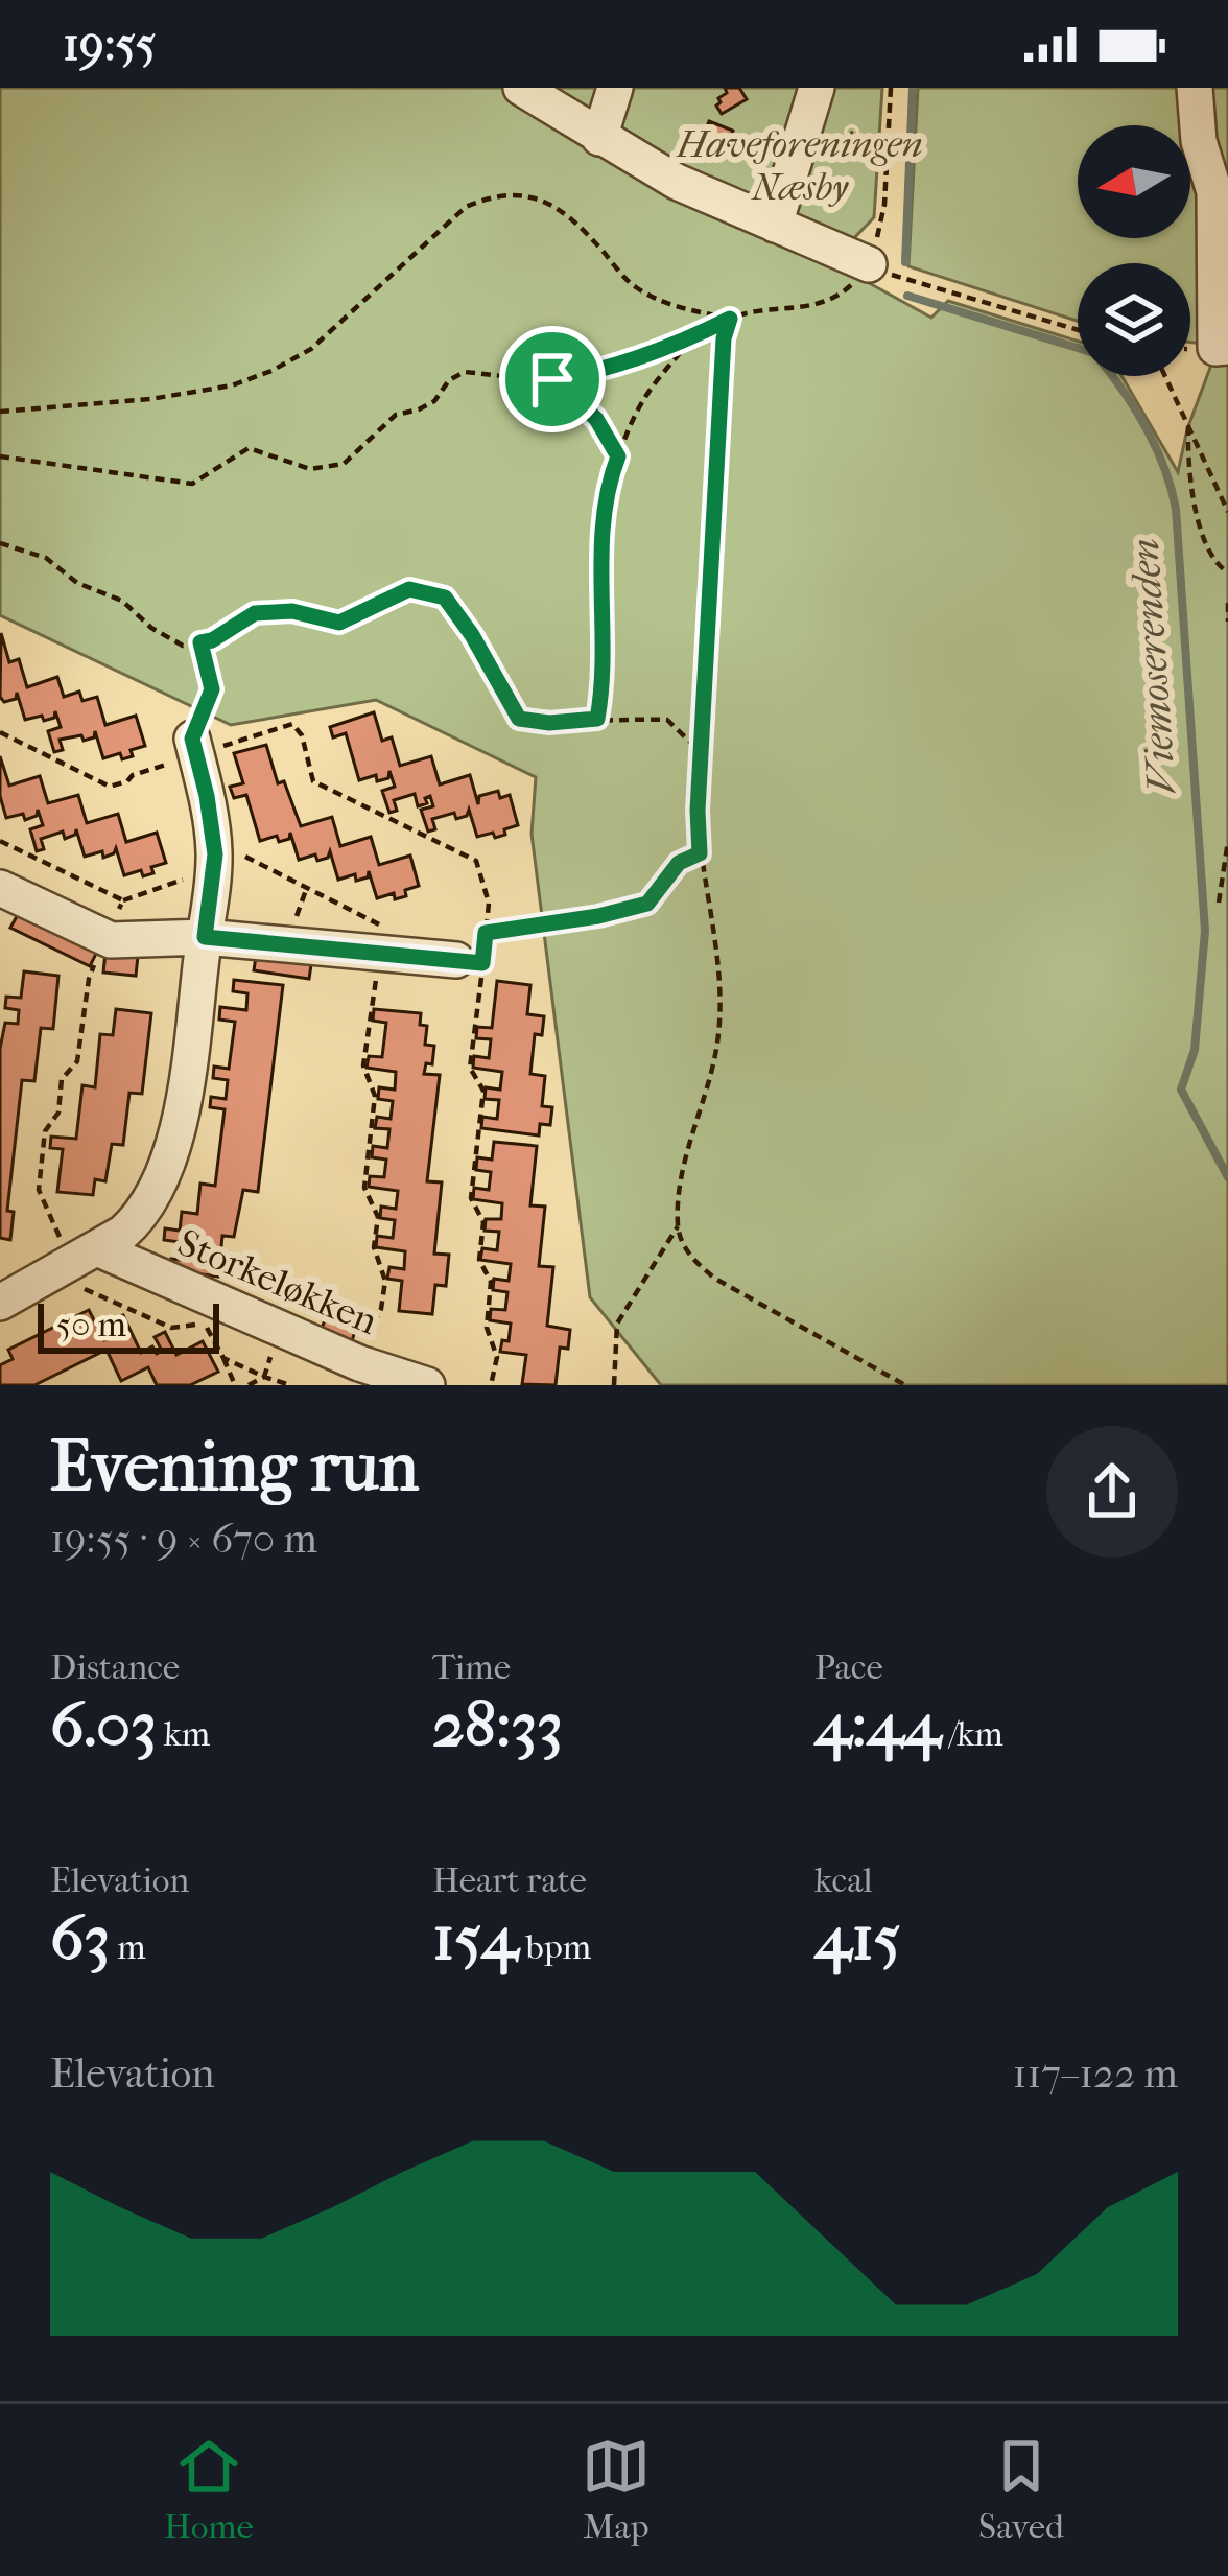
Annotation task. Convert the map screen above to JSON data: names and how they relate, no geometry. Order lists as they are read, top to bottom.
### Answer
{
  "streets": {
    "street": ["Storkeløkken"]
  },
  "water": ["Viemoserenden"],
  "parks": ["Haveforeningen Næsby"],
  "scale_bar": "50 m",
  "north": "left",
  "page": {
    "status": "19:55",
    "scale": "50 m",
    "heading": ["Evening run", "19:55 · 9 × 670 m"],
    "stats": [
      ["Distance", "6.03 km"],
      ["Time", "28:33"],
      ["Pace", "4:44 /km"],
      ["Elevation", "63 m"],
      ["Heart rate", "154 bpm"],
      ["kcal", "415"]
    ],
    "chart": ["Elevation", "117–122 m"],
    "tabs": ["Home", "Map", "Saved"]
  }
}
